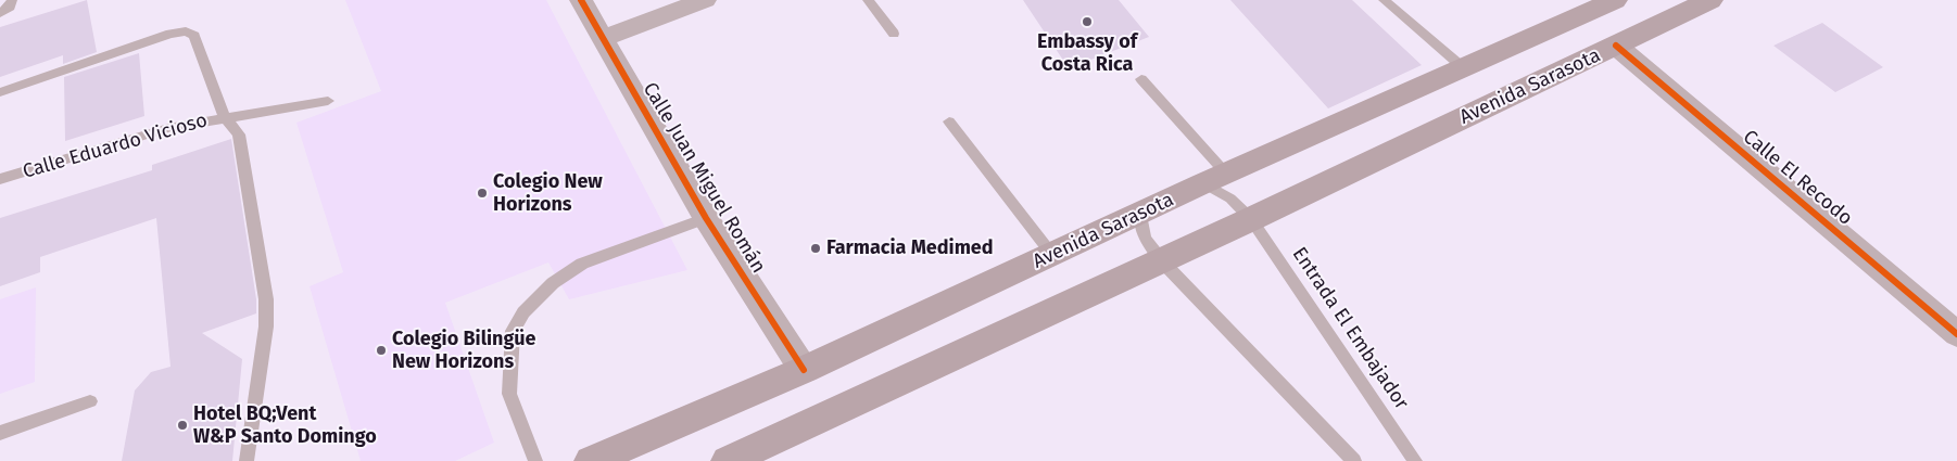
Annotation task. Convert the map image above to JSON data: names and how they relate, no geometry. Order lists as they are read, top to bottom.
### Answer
{
  "streets": {
    "main road": ["Avenida Sarasota"],
    "street": ["Calle Juan Miguel Román", "Calle El Recodo"],
    "lane": ["Calle Eduardo Vicioso", "Entrada El Embajador"]
  },
  "crossings": [
    ["Avenida Sarasota", "Calle Juan Miguel Román"],
    ["Avenida Sarasota", "Calle El Recodo"],
    ["Avenida Sarasota", "Entrada El Embajador"]
  ],
  "places": [
    "Embassy of Costa Rica",
    "Colegio New Horizons",
    "Farmacia Medimed",
    "Colegio Bilingüe New Horizons",
    "Hotel BQ;Vent W&P Santo Domingo"
  ]
}
